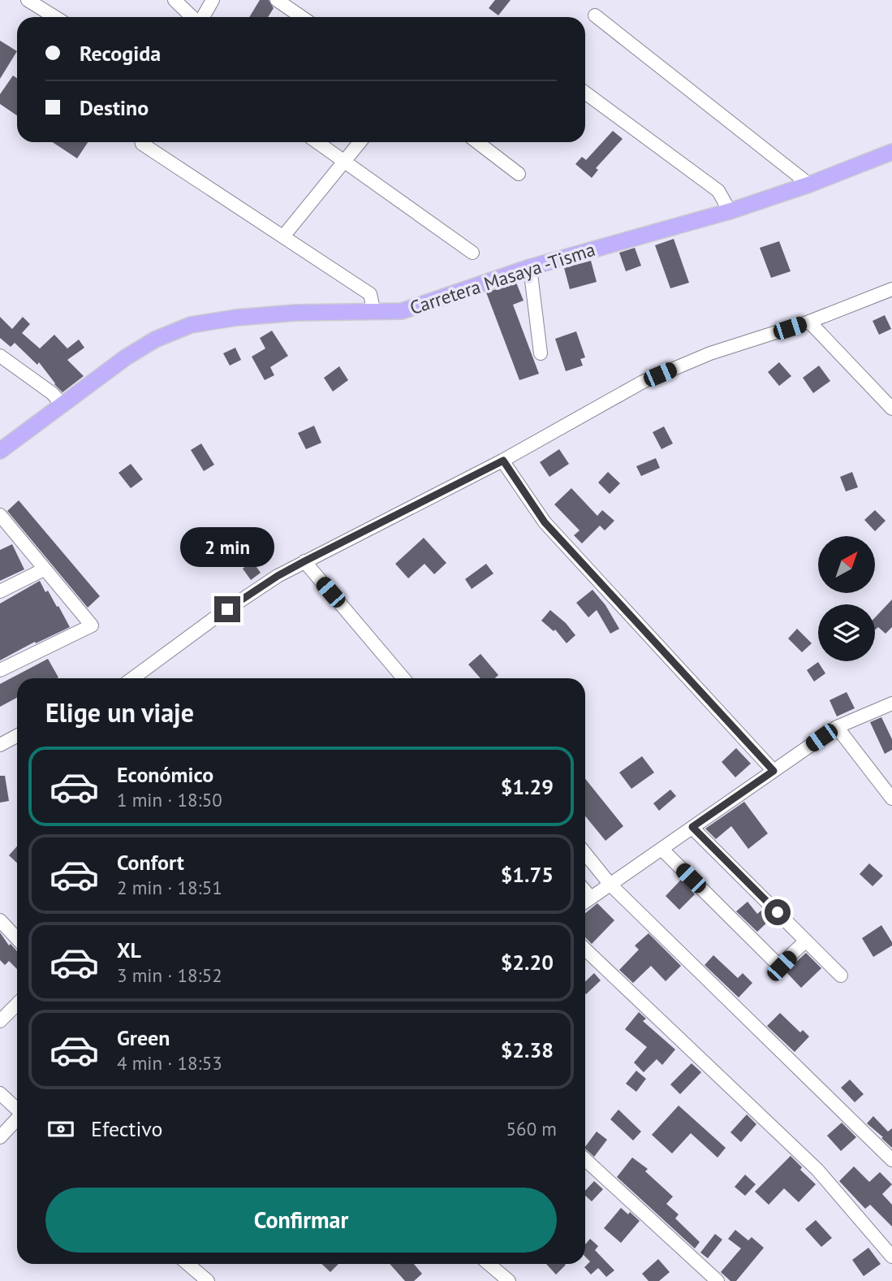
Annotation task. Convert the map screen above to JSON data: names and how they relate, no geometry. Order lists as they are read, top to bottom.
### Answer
{
  "streets": {
    "main road": ["Carretera Masaya -Tisma"]
  },
  "north": "top right",
  "page": {
    "banner": ["Recogida", "Destino"],
    "bubble": "2 min",
    "heading": "Elige un viaje",
    "list": [
      {
        "name": "Económico",
        "note": "1 min · 18:50",
        "value": "$1.29"
      },
      {
        "name": "Confort",
        "note": "2 min · 18:51",
        "value": "$1.75"
      },
      {
        "name": "XL",
        "note": "3 min · 18:52",
        "value": "$2.20"
      },
      {
        "name": "Green",
        "note": "4 min · 18:53",
        "value": "$2.38"
      }
    ],
    "pay": ["Efectivo", "560 m"],
    "buttons": "Confirmar"
  }
}
